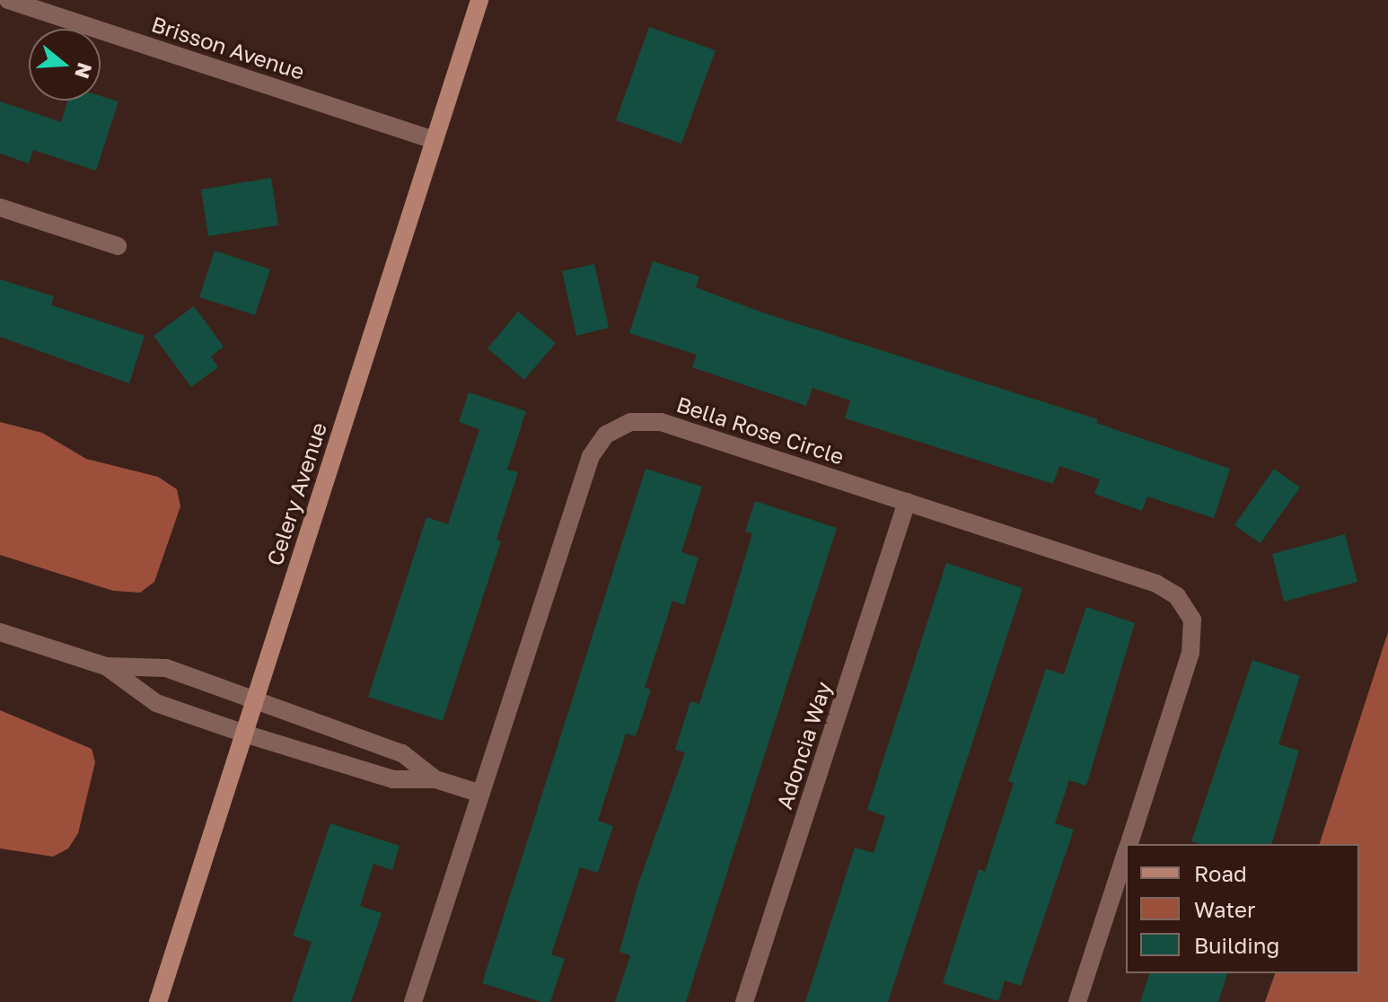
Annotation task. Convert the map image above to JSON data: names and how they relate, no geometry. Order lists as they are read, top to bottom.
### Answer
{
  "streets": {
    "main road": ["Celery Avenue"],
    "street": ["Brisson Avenue", "Bella Rose Circle", "Adoncia Way"]
  },
  "crossings": [
    ["Brisson Avenue", "Celery Avenue"],
    ["Bella Rose Circle", "Adoncia Way"]
  ],
  "legend": ["Road", "Water", "Building"],
  "north": "right"
}
